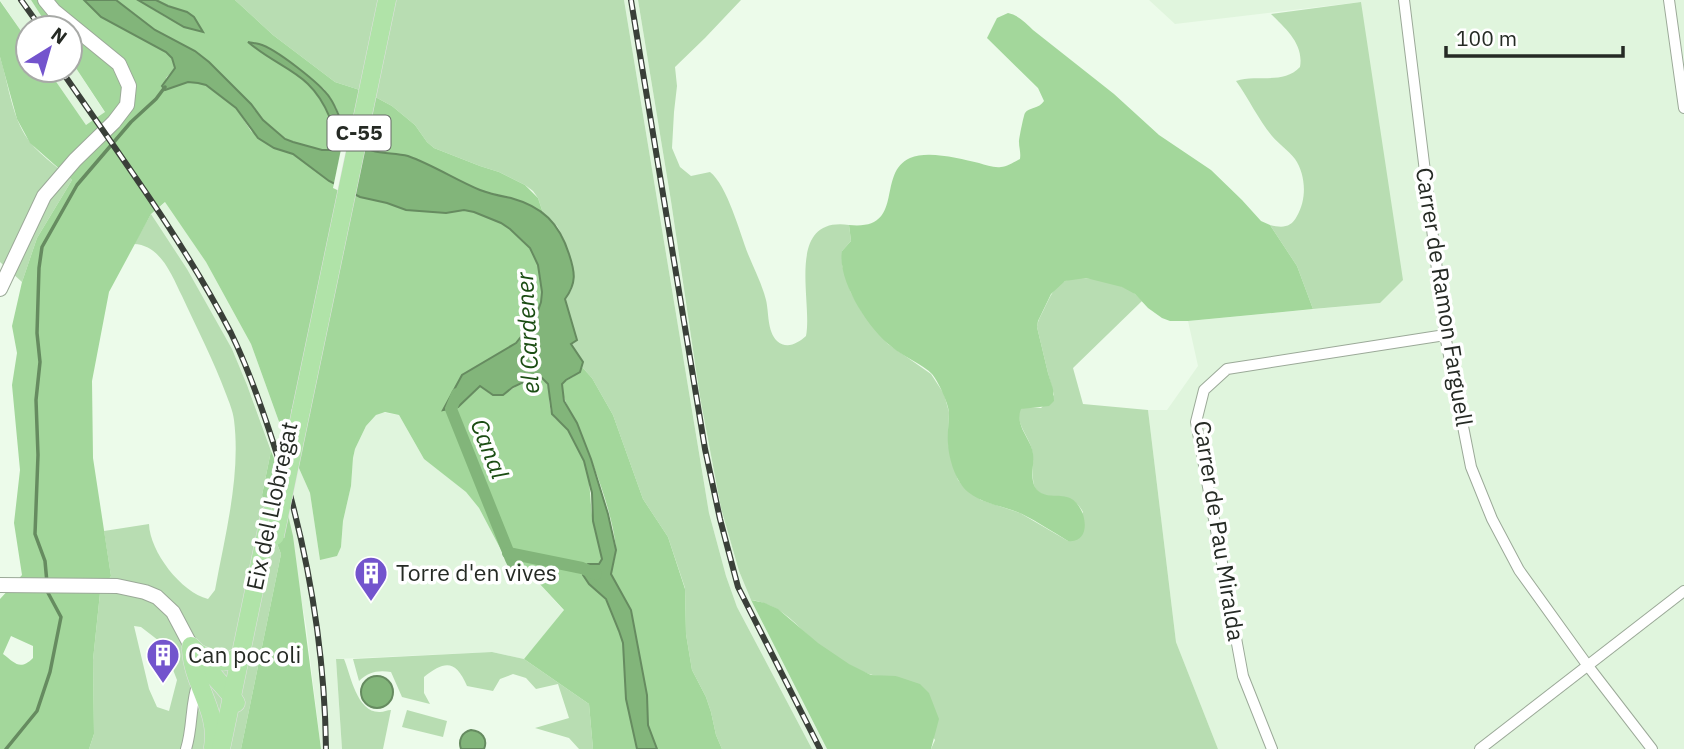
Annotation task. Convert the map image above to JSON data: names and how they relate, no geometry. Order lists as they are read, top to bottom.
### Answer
{
  "streets": {
    "highway": ["C-55", "Eix del Llobregat"],
    "street": ["Carrer de Ramon Farguell", "Carrer de Pau Miralda"]
  },
  "crossings": [
    ["C-55", "Eix del Llobregat"],
    ["Carrer de Ramon Farguell", "Carrer de Pau Miralda"]
  ],
  "water": ["el Cardener", "Canal"],
  "places": {
    "building": ["Torre d'en vives", "Can poc oli"]
  },
  "scale_bar": "100 m",
  "north": "top right"
}
